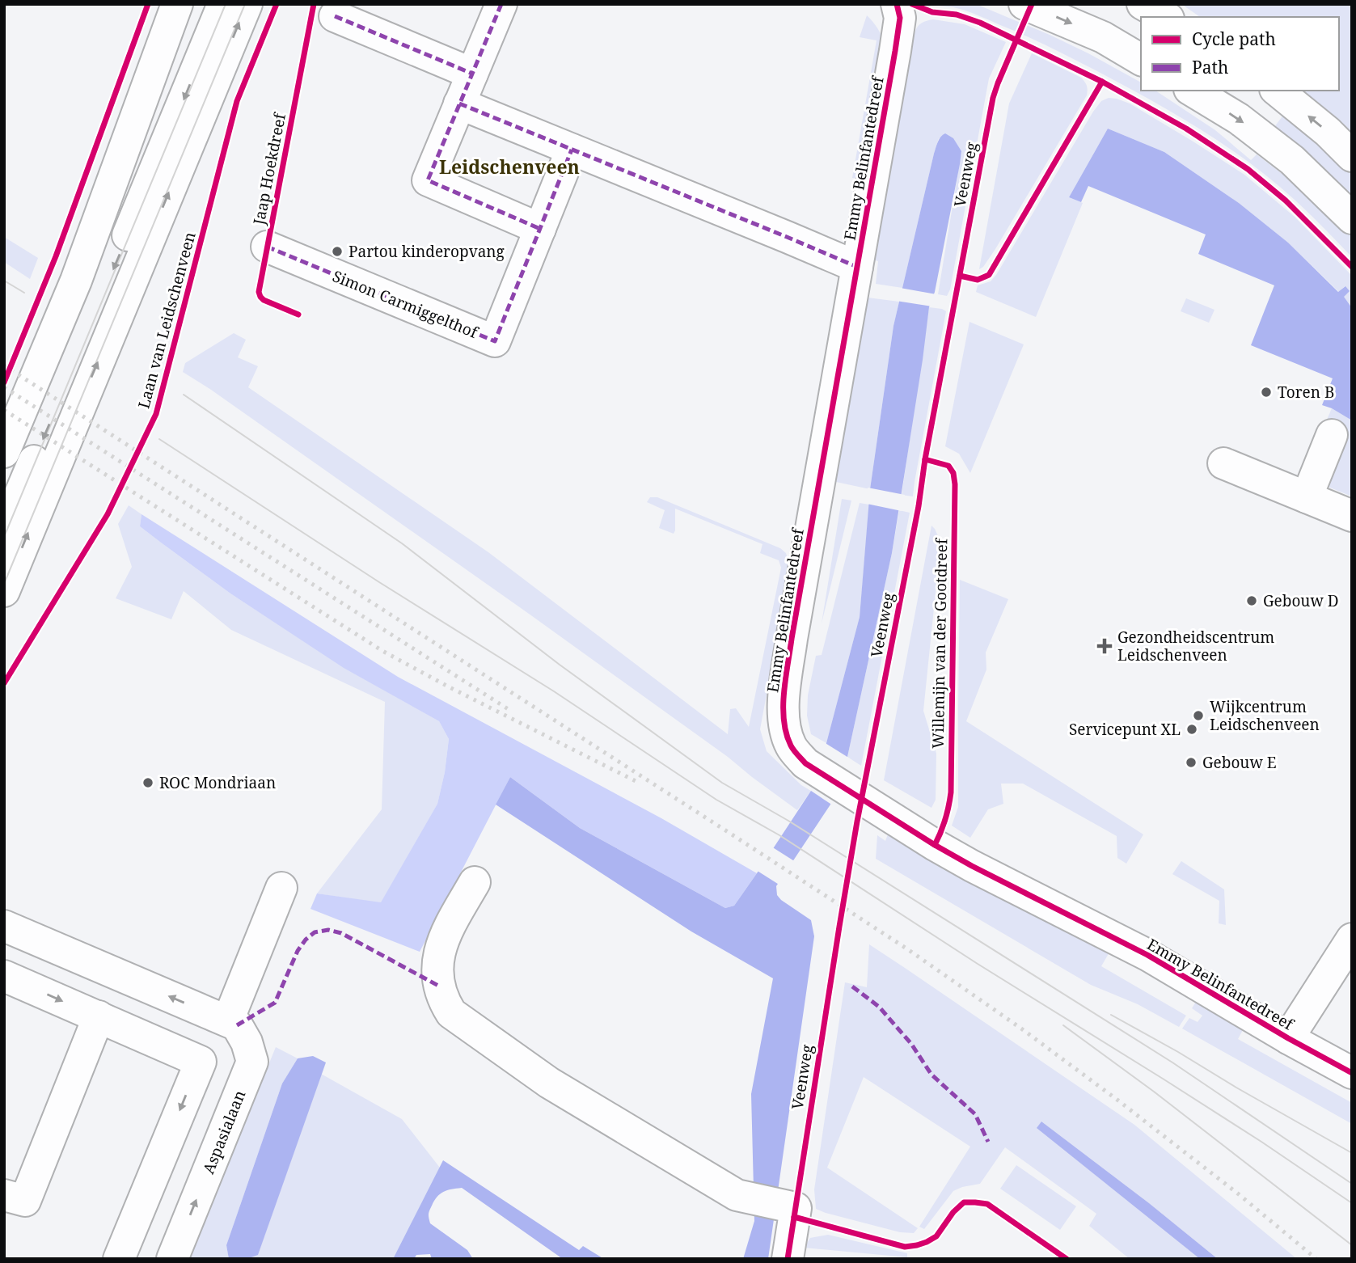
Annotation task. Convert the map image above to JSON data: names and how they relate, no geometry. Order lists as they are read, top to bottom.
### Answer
{
  "streets": {
    "street": ["Emmy Belinfantedreef", "Simon Carmiggelthof", "Aspasialaan"],
    "cycle path": [
      "Jaap Hoekdreef",
      "Veenweg",
      "Laan van Leidschenveen",
      "Willemijn van der Gootdreef"
    ]
  },
  "districts": ["Leidschenveen"],
  "places": {
    "other": [
      "Partou kinderopvang",
      "Toren B",
      "Gebouw D",
      "Wijkcentrum Leidschenveen",
      "Servicepunt XL",
      "Gebouw E",
      "ROC Mondriaan"
    ],
    "health": ["Gezondheidscentrum Leidschenveen"]
  },
  "legend": ["Cycle path", "Path"]
}
